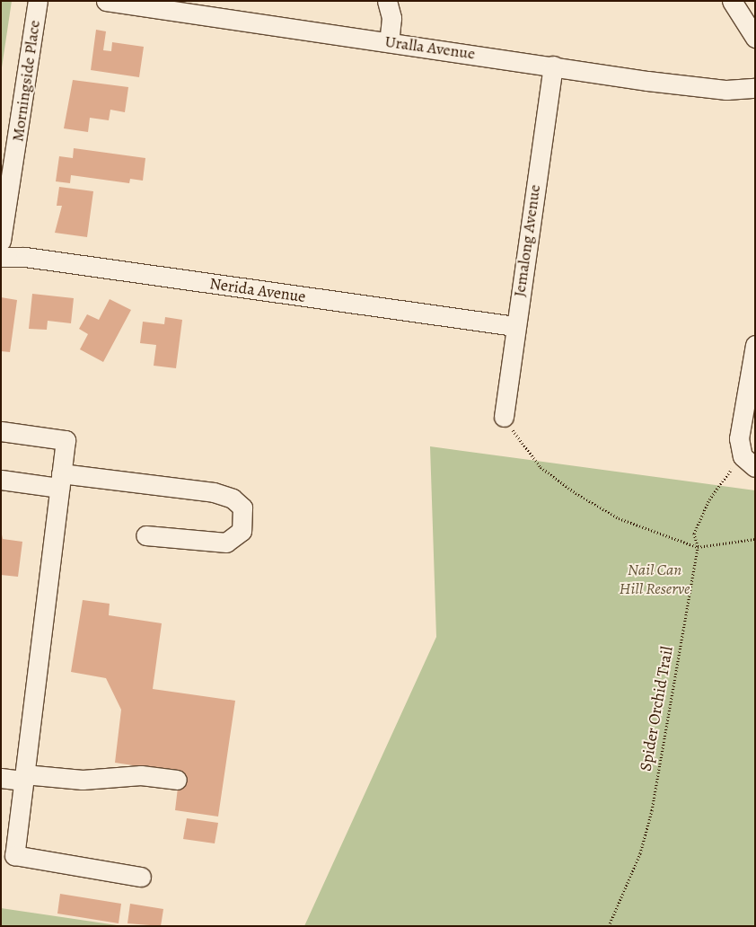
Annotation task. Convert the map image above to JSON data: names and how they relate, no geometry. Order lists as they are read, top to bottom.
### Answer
{
  "streets": {
    "street": [
      "Uralla Avenue",
      "Morningside Place",
      "Jemalong Avenue",
      "Nerida Avenue"
    ],
    "path": ["Spider Orchid Trail"]
  },
  "crossings": [
    ["Uralla Avenue", "Jemalong Avenue"],
    ["Jemalong Avenue", "Nerida Avenue"]
  ],
  "parks": ["Nail Can Hill Reserve"]
}
